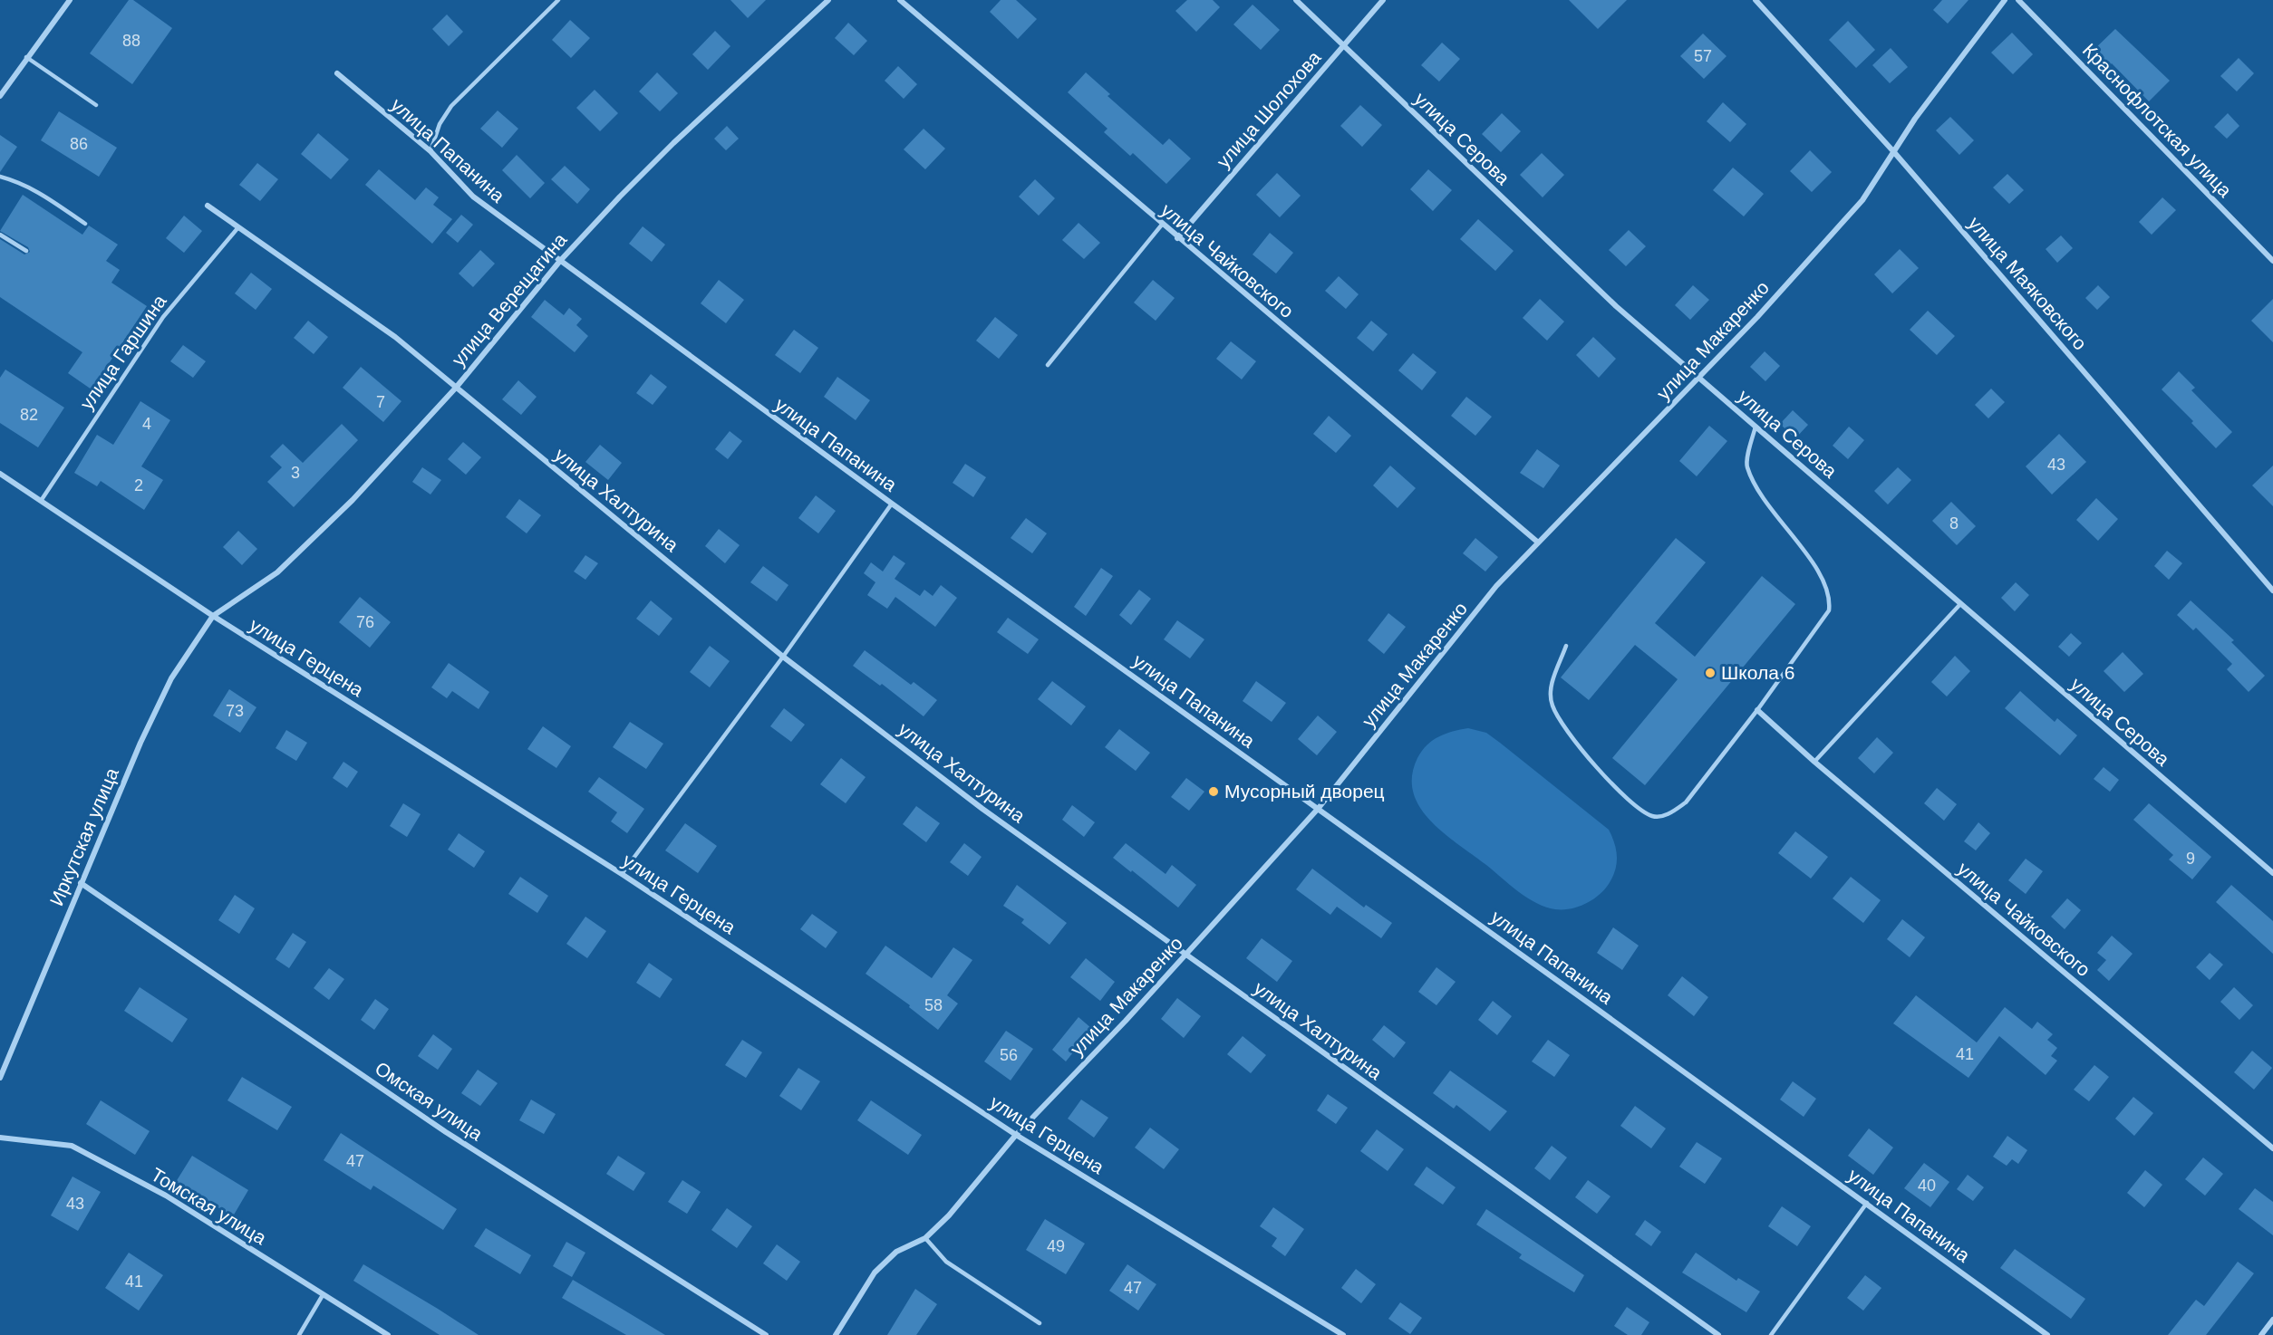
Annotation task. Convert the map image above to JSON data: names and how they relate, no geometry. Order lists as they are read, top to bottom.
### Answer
{
  "streets": {
    "street": [
      "улица Шолохова",
      "Краснофлотская улица",
      "улица Серова",
      "улица Папанина",
      "улица Чайковского",
      "улица Маяковского",
      "улица Верещагина",
      "улица Макаренко",
      "улица Халтурина",
      "улица Герцена",
      "Иркутская улица",
      "Омская улица",
      "Томская улица"
    ],
    "lane": ["улица Гаршина"]
  },
  "crossings": [
    ["улица Шолохова", "улица Серова"],
    ["улица Шолохова", "улица Чайковского"],
    ["улица Серова", "улица Макаренко"],
    ["улица Папанина", "улица Верещагина"],
    ["улица Папанина", "улица Макаренко"],
    ["улица Чайковского", "улица Макаренко"],
    ["улица Маяковского", "улица Макаренко"],
    ["улица Верещагина", "улица Халтурина"],
    ["улица Верещагина", "улица Герцена"],
    ["улица Верещагина", "Иркутская улица"],
    ["улица Макаренко", "улица Халтурина"],
    ["улица Макаренко", "улица Герцена"],
    ["улица Гаршина", "улица Халтурина"],
    ["улица Гаршина", "улица Герцена"],
    ["улица Герцена", "Иркутская улица"],
    ["Иркутская улица", "Омская улица"]
  ],
  "places": ["Школа 6", "Мусорный дворец"],
  "house_numbers": [
    "88",
    "57",
    "86",
    "7",
    "82",
    "4",
    "43",
    "3",
    "2",
    "8",
    "76",
    "73",
    "9",
    "58",
    "41",
    "56",
    "47",
    "40",
    "43",
    "49",
    "41",
    "47"
  ]
}
